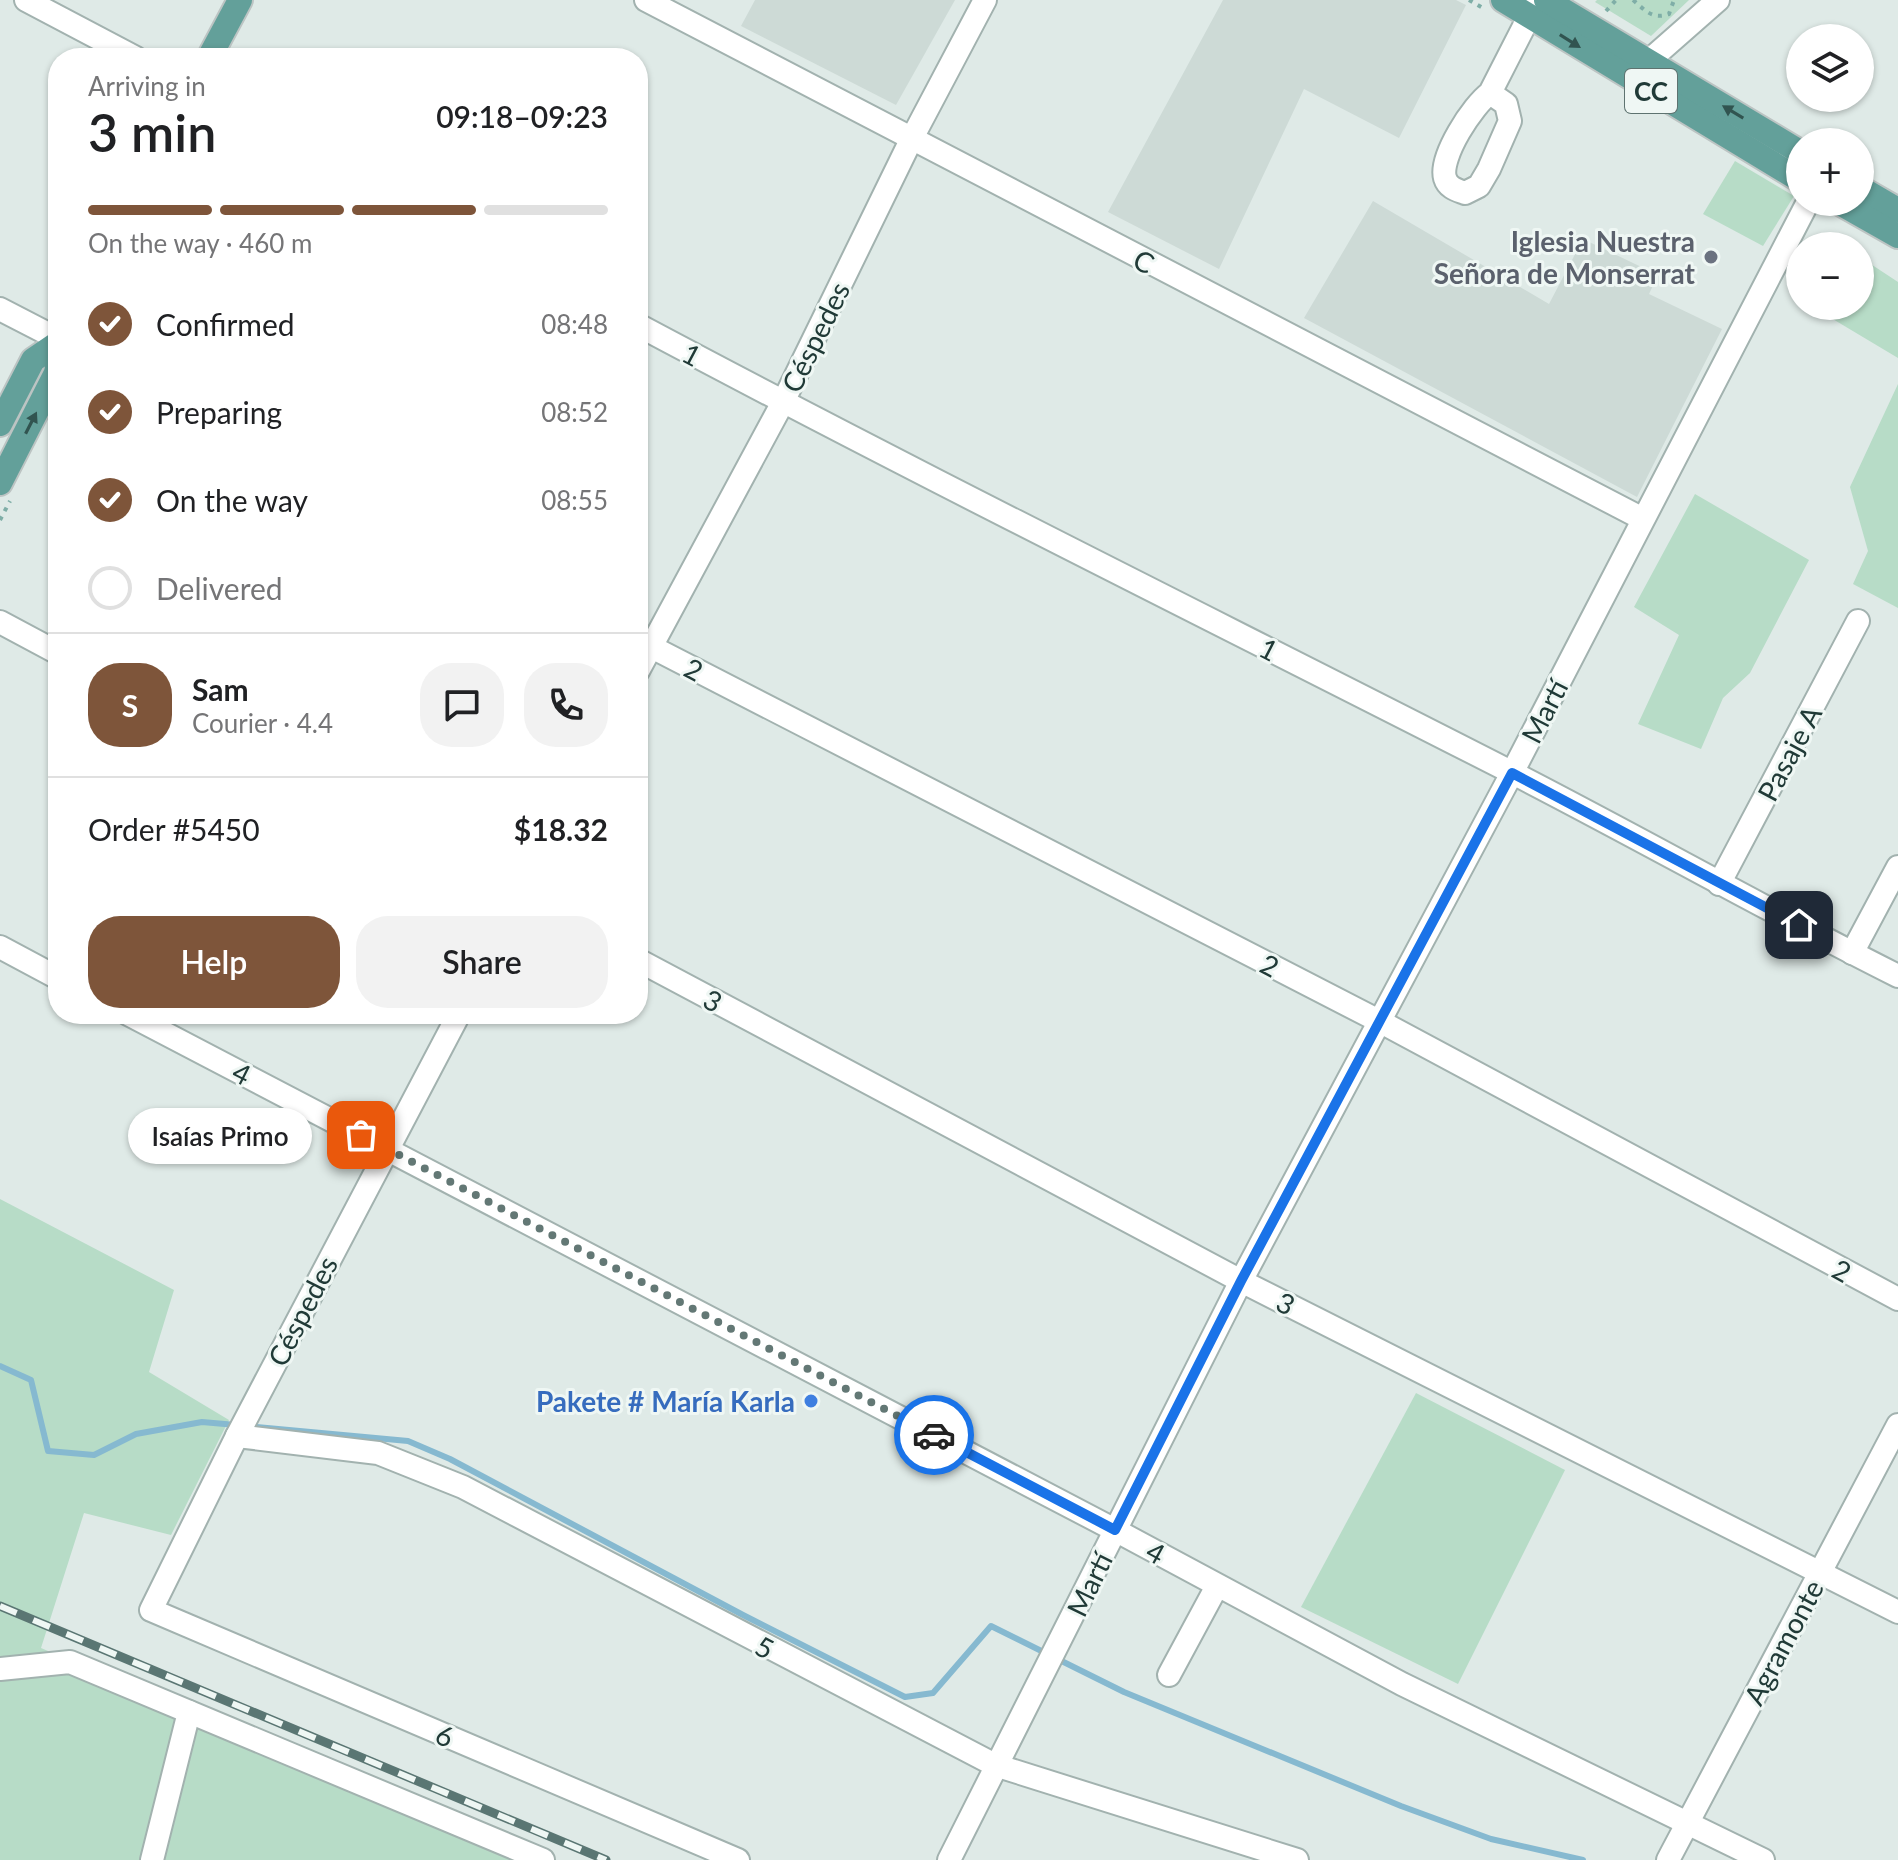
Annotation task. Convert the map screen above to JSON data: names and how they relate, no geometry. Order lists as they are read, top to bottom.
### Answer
{
  "streets": {
    "main road": ["CC"],
    "street": [
      "C",
      "Céspedes",
      "1",
      "2",
      "Martí",
      "Pasaje A",
      "3",
      "4",
      "Agramonte",
      "5",
      "6"
    ]
  },
  "crossings": [
    ["C", "Céspedes"],
    ["C", "Martí"],
    ["Céspedes", "1"],
    ["Céspedes", "4"],
    ["Céspedes", "5"],
    ["Céspedes", "6"],
    ["1", "Martí"],
    ["1", "Pasaje A"],
    ["2", "Martí"],
    ["Martí", "3"],
    ["Martí", "4"],
    ["Martí", "5"],
    ["3", "Agramonte"],
    ["4", "Agramonte"]
  ],
  "places": ["Iglesia Nuestra Señora de Monserrat", "Isaías Primo", "Pakete # María Karla"],
  "page": {
    "map_buttons": ["+", "−"],
    "heading": ["3 min", "Arriving in", "09:18–09:23"],
    "panel": [
      "Sam",
      "Courier · 4.4",
      "Order #5450",
      "$18.32"
    ],
    "bar": "On the way · 460 m",
    "list": [
      ["Confirmed", "08:48"],
      ["Preparing", "08:52"],
      ["On the way", "08:55"],
      "Delivered"
    ],
    "round": "S",
    "buttons": ["Help", "Share"],
    "bubble": "Isaías Primo"
  }
}
